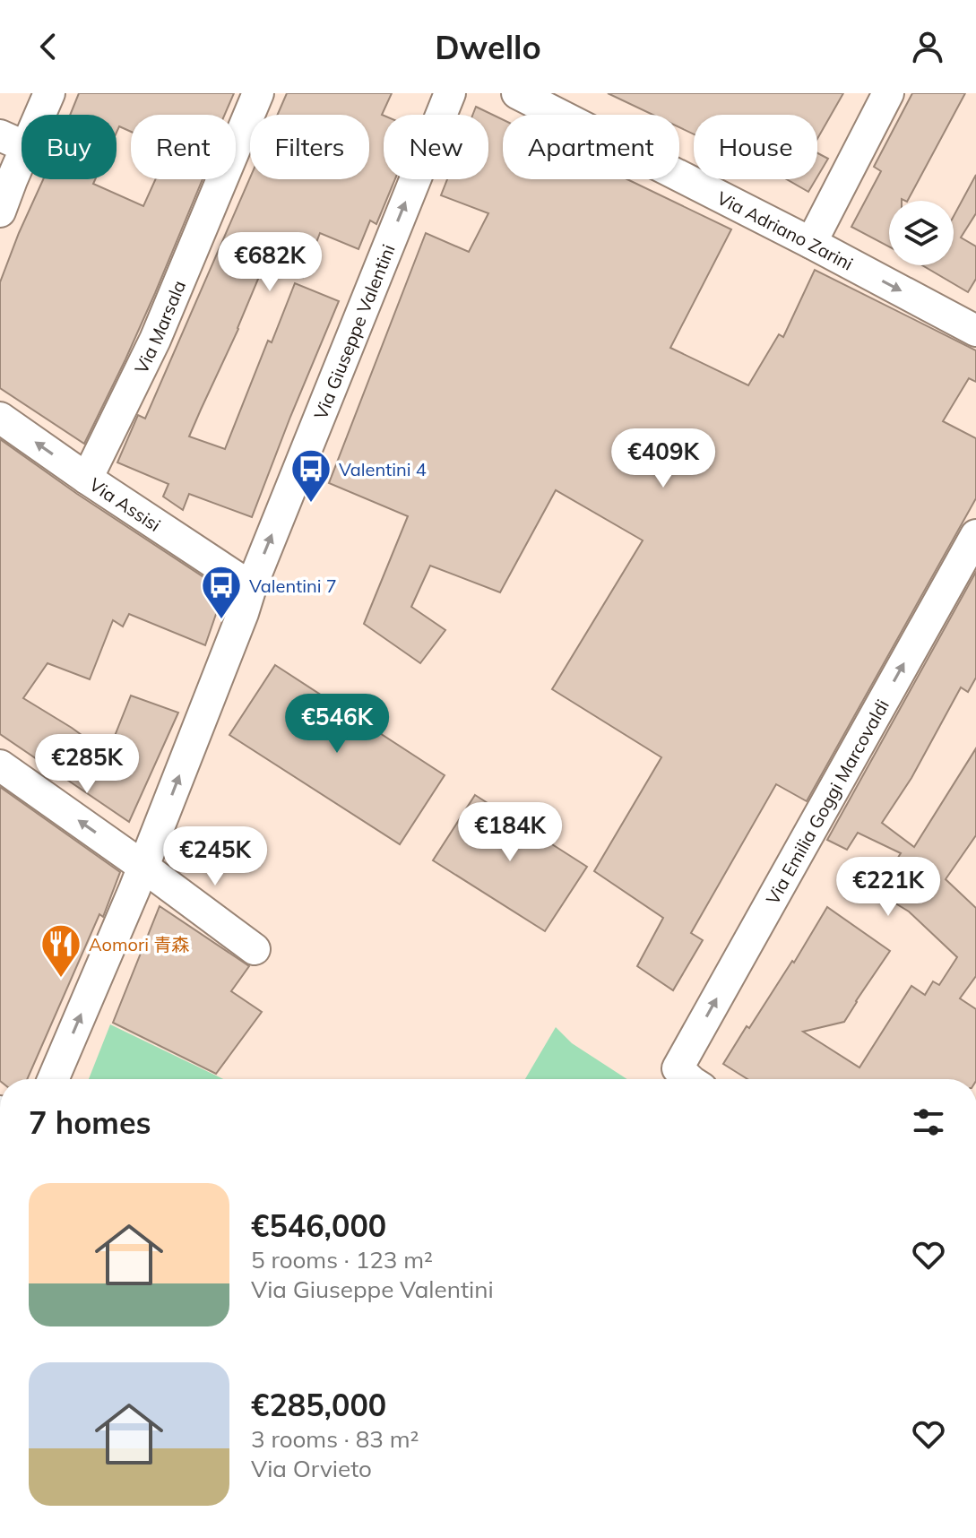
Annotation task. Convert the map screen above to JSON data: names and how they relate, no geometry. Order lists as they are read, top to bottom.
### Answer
{
  "streets": {
    "street": [
      "Via Adriano Zarini",
      "Via Marsala",
      "Via Giuseppe Valentini",
      "Via Assisi",
      "Via Emilia Goggi Marcovaldi"
    ]
  },
  "crossings": [
    ["Via Marsala", "Via Assisi"],
    ["Via Giuseppe Valentini", "Via Assisi"]
  ],
  "one_way": [
    "Via Adriano Zarini",
    "Via Giuseppe Valentini",
    "Via Assisi",
    "Via Emilia Goggi Marcovaldi"
  ],
  "places": {
    "bus stop": ["Valentini 4", "Valentini 7"],
    "restaurant": ["Aomori 青森"]
  },
  "page": {
    "header": "Dwello",
    "chip": [
      "Buy",
      "Rent",
      "Filters",
      "New",
      "Apartment",
      "House"
    ],
    "price": [
      "€682K",
      "€409K",
      "€546K",
      "€285K",
      "€184K",
      "€245K",
      "€221K"
    ],
    "heading": "7 homes",
    "list": [
      {
        "name": "€546,000",
        "note": "5 rooms · 123 m² · Via Giuseppe Valentini"
      },
      {
        "name": "€285,000",
        "note": "3 rooms · 83 m² · Via Orvieto"
      }
    ]
  }
}
